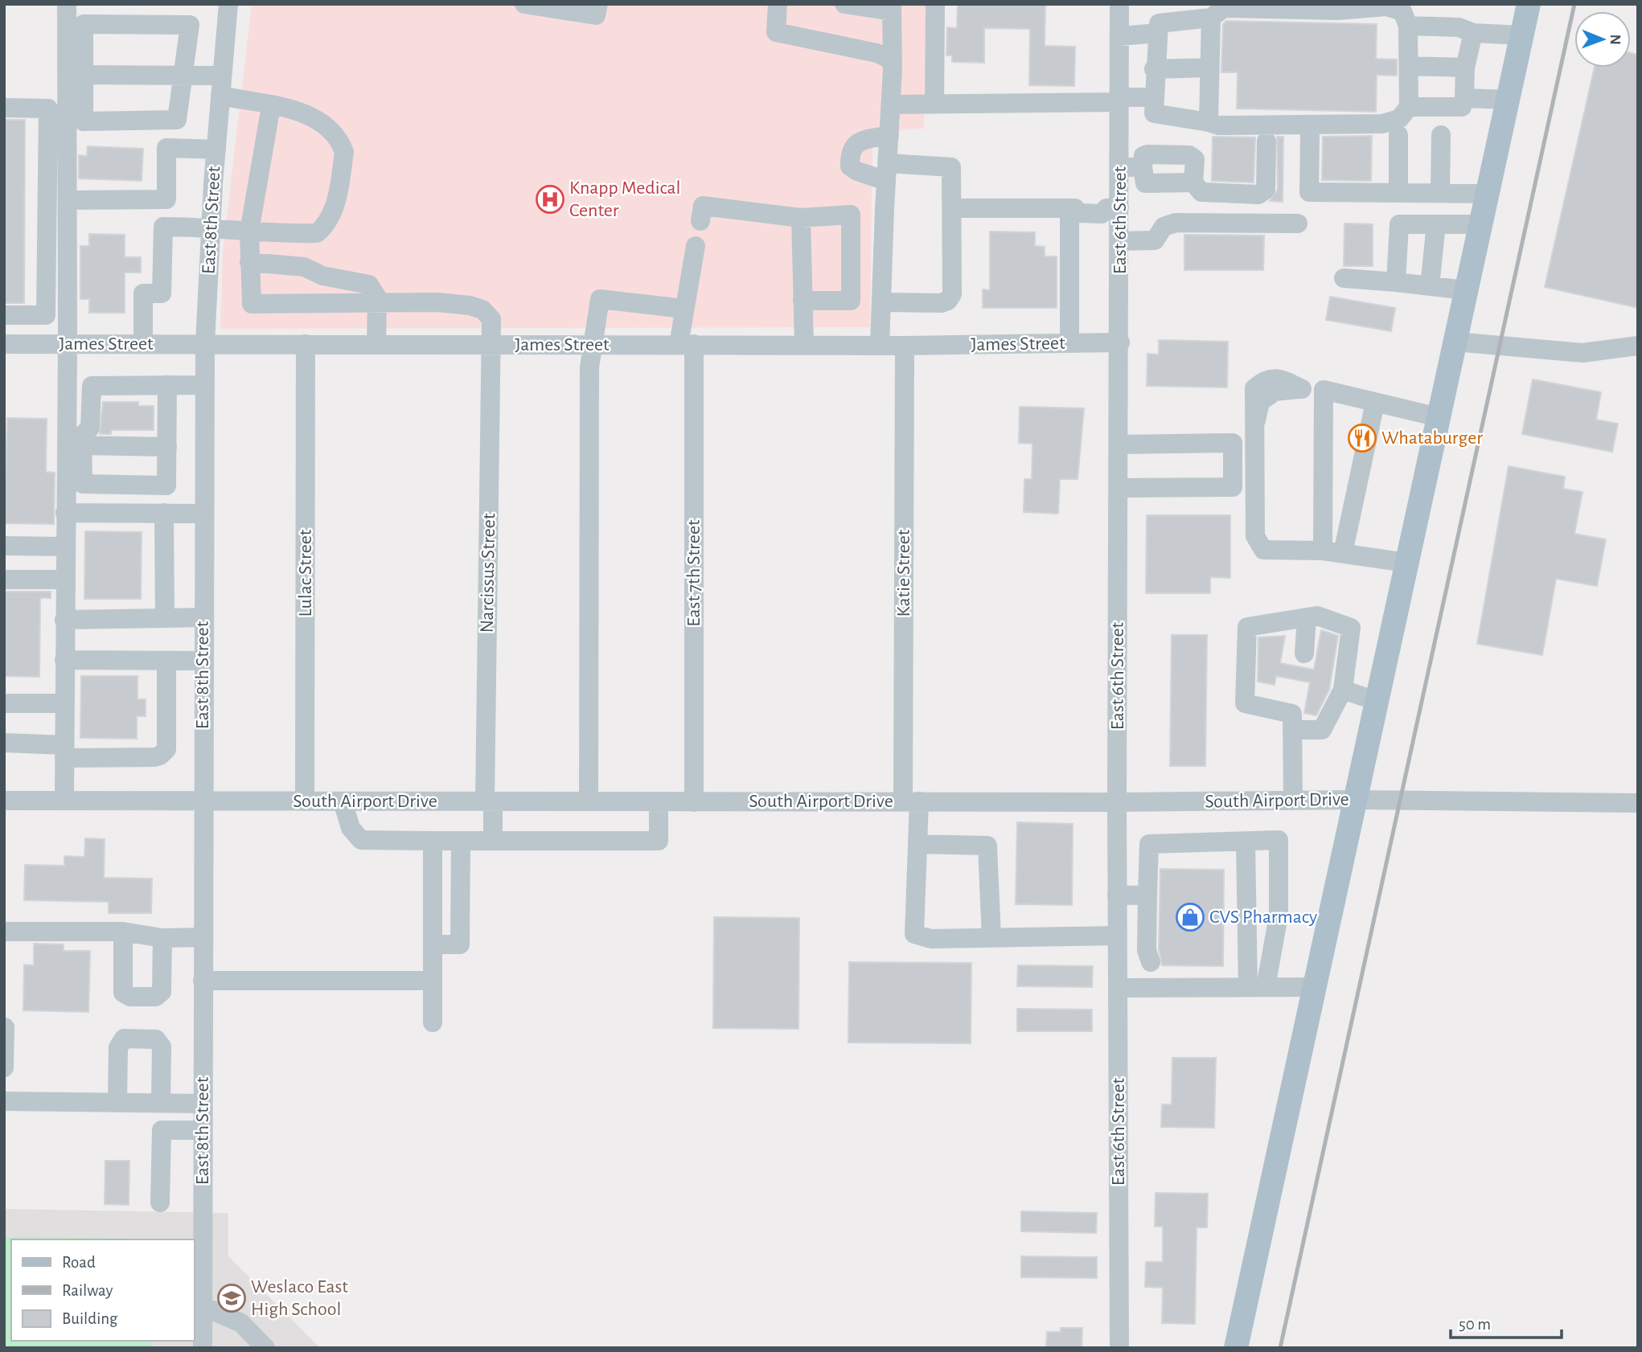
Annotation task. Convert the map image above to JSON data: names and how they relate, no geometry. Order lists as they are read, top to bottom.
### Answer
{
  "streets": {
    "street": [
      "East 8th Street",
      "East 6th Street",
      "James Street",
      "Lulac Street",
      "Narcissus Street",
      "East 7th Street",
      "Katie Street",
      "South Airport Drive"
    ]
  },
  "crossings": [
    ["East 8th Street", "James Street"],
    ["East 8th Street", "South Airport Drive"],
    ["East 6th Street", "James Street"],
    ["East 6th Street", "South Airport Drive"],
    ["James Street", "Lulac Street"],
    ["James Street", "Narcissus Street"],
    ["James Street", "East 7th Street"],
    ["James Street", "Katie Street"],
    ["Lulac Street", "South Airport Drive"],
    ["Narcissus Street", "South Airport Drive"],
    ["East 7th Street", "South Airport Drive"],
    ["Katie Street", "South Airport Drive"]
  ],
  "places": {
    "hospital": ["Knapp Medical Center"],
    "restaurant": ["Whataburger"],
    "shop": ["CVS Pharmacy"],
    "school or university": ["Weslaco East High School"]
  },
  "legend": ["Road", "Railway", "Building"],
  "scale_bar": "50 m",
  "north": "right"
}
